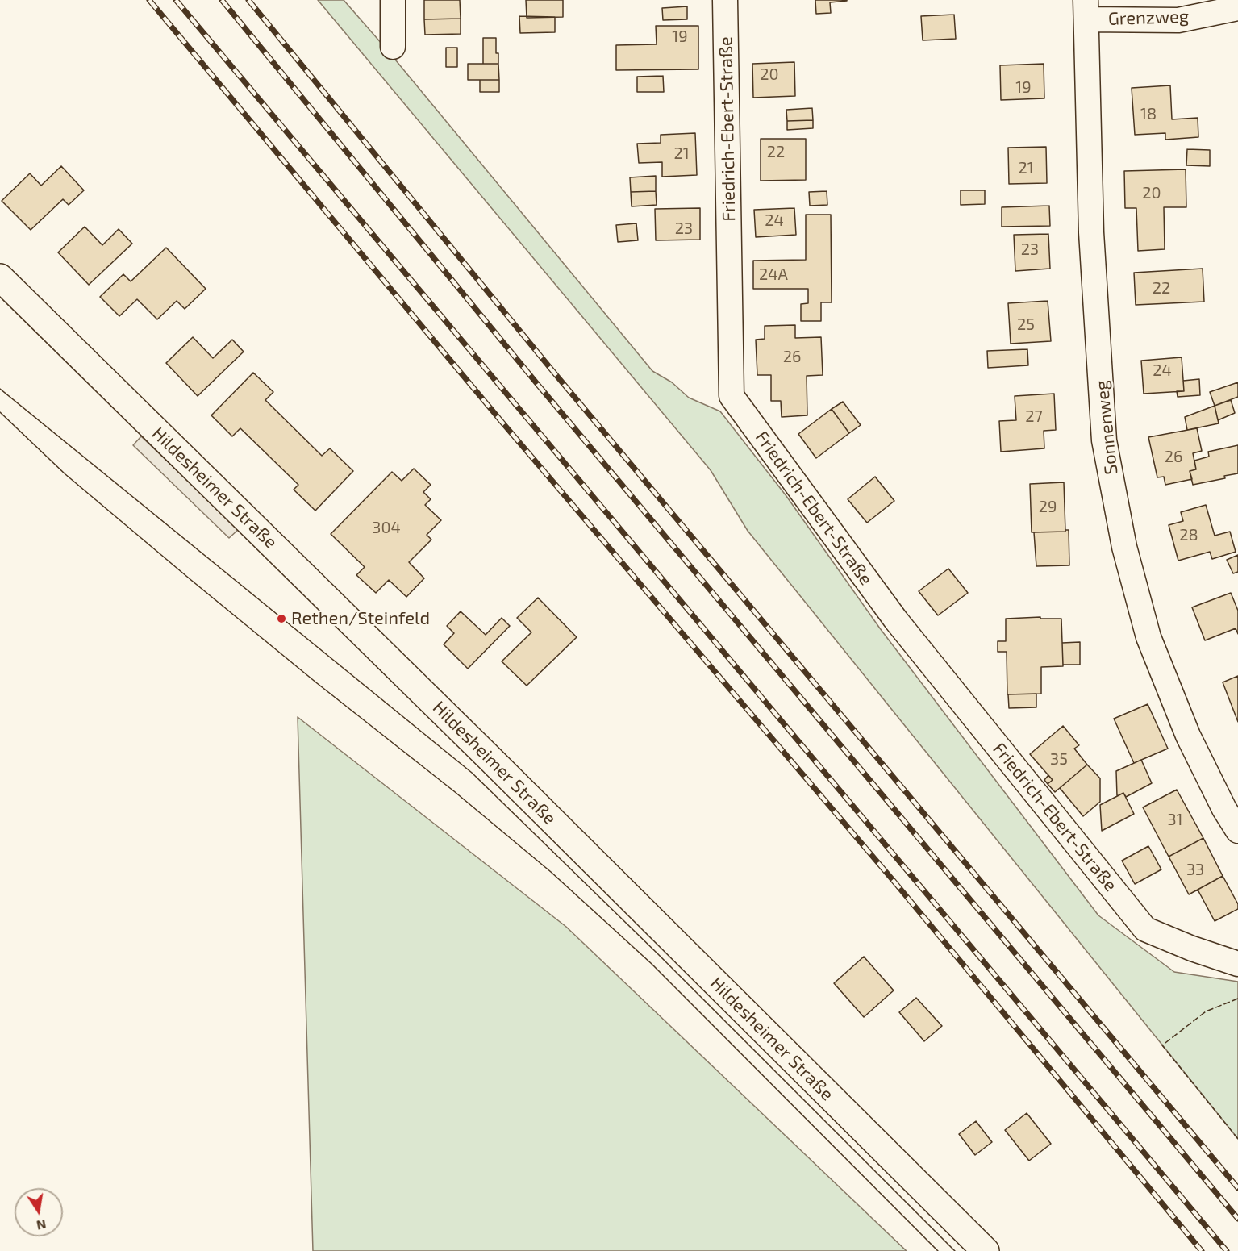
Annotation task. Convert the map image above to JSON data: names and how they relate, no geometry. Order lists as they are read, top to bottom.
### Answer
{
  "streets": {
    "street": [
      "Grenzweg",
      "Friedrich-Ebert-Straße",
      "Sonnenweg",
      "Hildesheimer Straße"
    ]
  },
  "crossings": [
    ["Grenzweg", "Sonnenweg"]
  ],
  "places": ["Rethen/Steinfeld"],
  "house_numbers": [
    "19",
    "20",
    "19",
    "18",
    "22",
    "21",
    "21",
    "20",
    "24",
    "23",
    "23",
    "24A",
    "22",
    "25",
    "26",
    "24",
    "27",
    "26",
    "29",
    "304",
    "28",
    "35",
    "31",
    "33"
  ],
  "north": "bottom"
}
